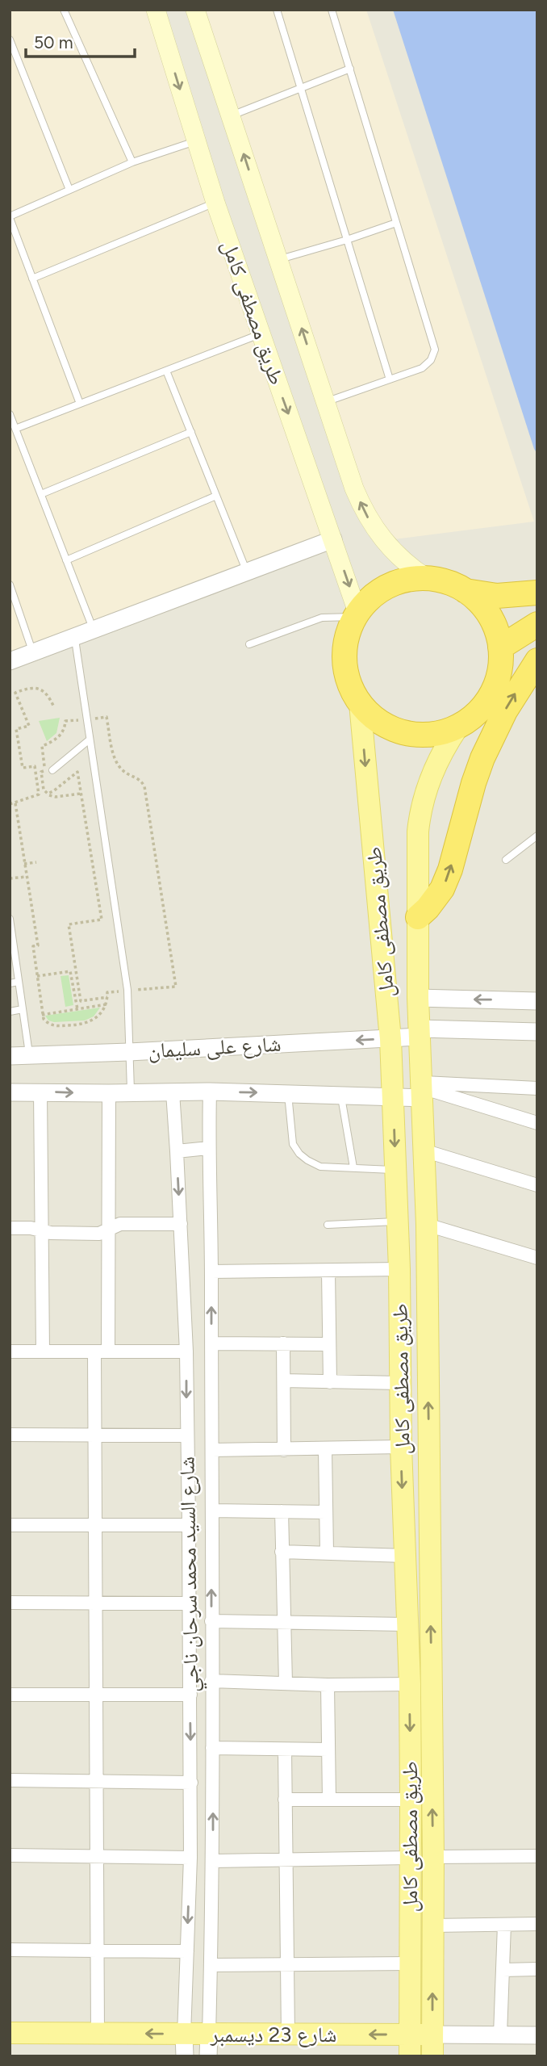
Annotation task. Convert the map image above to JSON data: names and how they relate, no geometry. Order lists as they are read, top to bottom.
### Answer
{
  "streets": {
    "main road": ["طريق مصطفى كامل", "شارع 23 ديسمبر"],
    "street": ["شارع على سليمان", "شارع السيد محمد سرحان ناجي"]
  },
  "crossings": [
    ["طريق مصطفى كامل", "شارع على سليمان"],
    ["طريق مصطفى كامل", "شارع 23 ديسمبر"],
    ["شارع السيد محمد سرحان ناجي", "شارع 23 ديسمبر"]
  ],
  "one_way": ["شارع 23 ديسمبر"],
  "scale_bar": "50 m"
}
